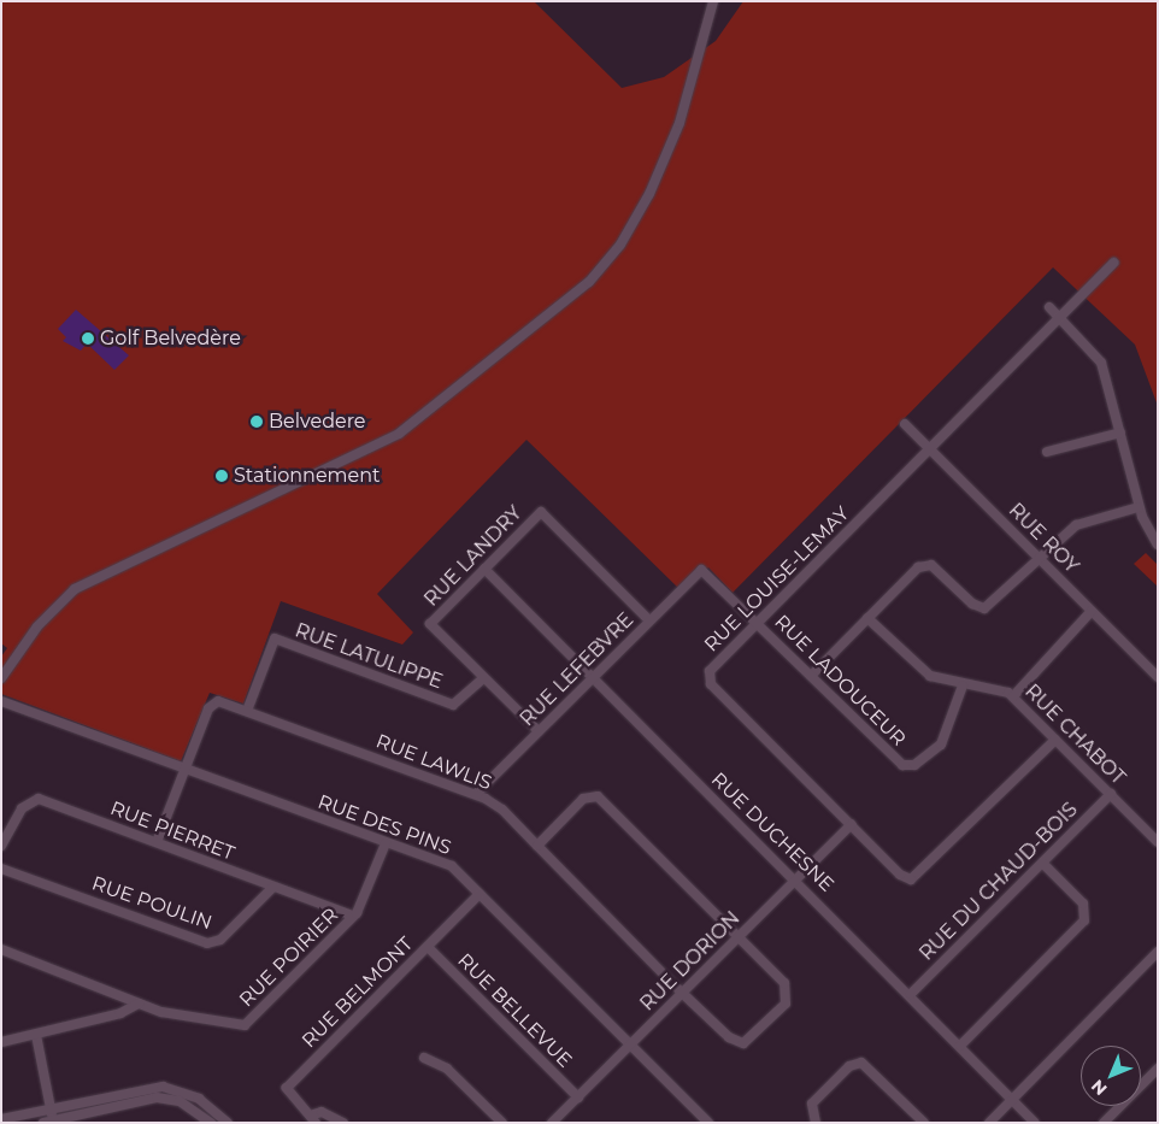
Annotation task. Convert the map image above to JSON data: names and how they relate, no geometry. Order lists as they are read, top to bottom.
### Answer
{
  "streets": {
    "street": [
      "RUE ROY",
      "RUE LANDRY",
      "RUE LOUISE-LEMAY",
      "RUE LATULIPPE",
      "RUE LEFEBVRE",
      "RUE LADOUCEUR",
      "RUE CHABOT",
      "RUE LAWLIS",
      "RUE DES PINS",
      "RUE PIERRET",
      "RUE DUCHESNE",
      "RUE DU CHAUD-BOIS",
      "RUE POULIN",
      "RUE POIRIER",
      "RUE DORION",
      "RUE BELMONT",
      "RUE BELLEVUE"
    ]
  },
  "crossings": [
    ["RUE ROY", "RUE LOUISE-LEMAY"],
    ["RUE LANDRY", "RUE LATULIPPE"],
    ["RUE LANDRY", "RUE LEFEBVRE"],
    ["RUE LANDRY", "RUE DUCHESNE"],
    ["RUE LOUISE-LEMAY", "RUE LADOUCEUR"],
    ["RUE LOUISE-LEMAY", "RUE CHABOT"],
    ["RUE LOUISE-LEMAY", "RUE DORION"],
    ["RUE LATULIPPE", "RUE LAWLIS"],
    ["RUE LEFEBVRE", "RUE LADOUCEUR"],
    ["RUE LEFEBVRE", "RUE LAWLIS"],
    ["RUE LEFEBVRE", "RUE DUCHESNE"],
    ["RUE LADOUCEUR", "RUE CHABOT"],
    ["RUE CHABOT", "RUE DU CHAUD-BOIS"],
    ["RUE LAWLIS", "RUE DES PINS"],
    ["RUE LAWLIS", "RUE DORION"],
    ["RUE DES PINS", "RUE POIRIER"],
    ["RUE DES PINS", "RUE DORION"],
    ["RUE DES PINS", "RUE BELMONT"],
    ["RUE PIERRET", "RUE POULIN"],
    ["RUE PIERRET", "RUE POIRIER"],
    ["RUE DUCHESNE", "RUE DU CHAUD-BOIS"],
    ["RUE DUCHESNE", "RUE DORION"],
    ["RUE DORION", "RUE BELLEVUE"],
    ["RUE BELMONT", "RUE BELLEVUE"]
  ],
  "places": ["Golf Belvedère", "Belvedere", "Stationnement"],
  "north": "bottom left"
}
